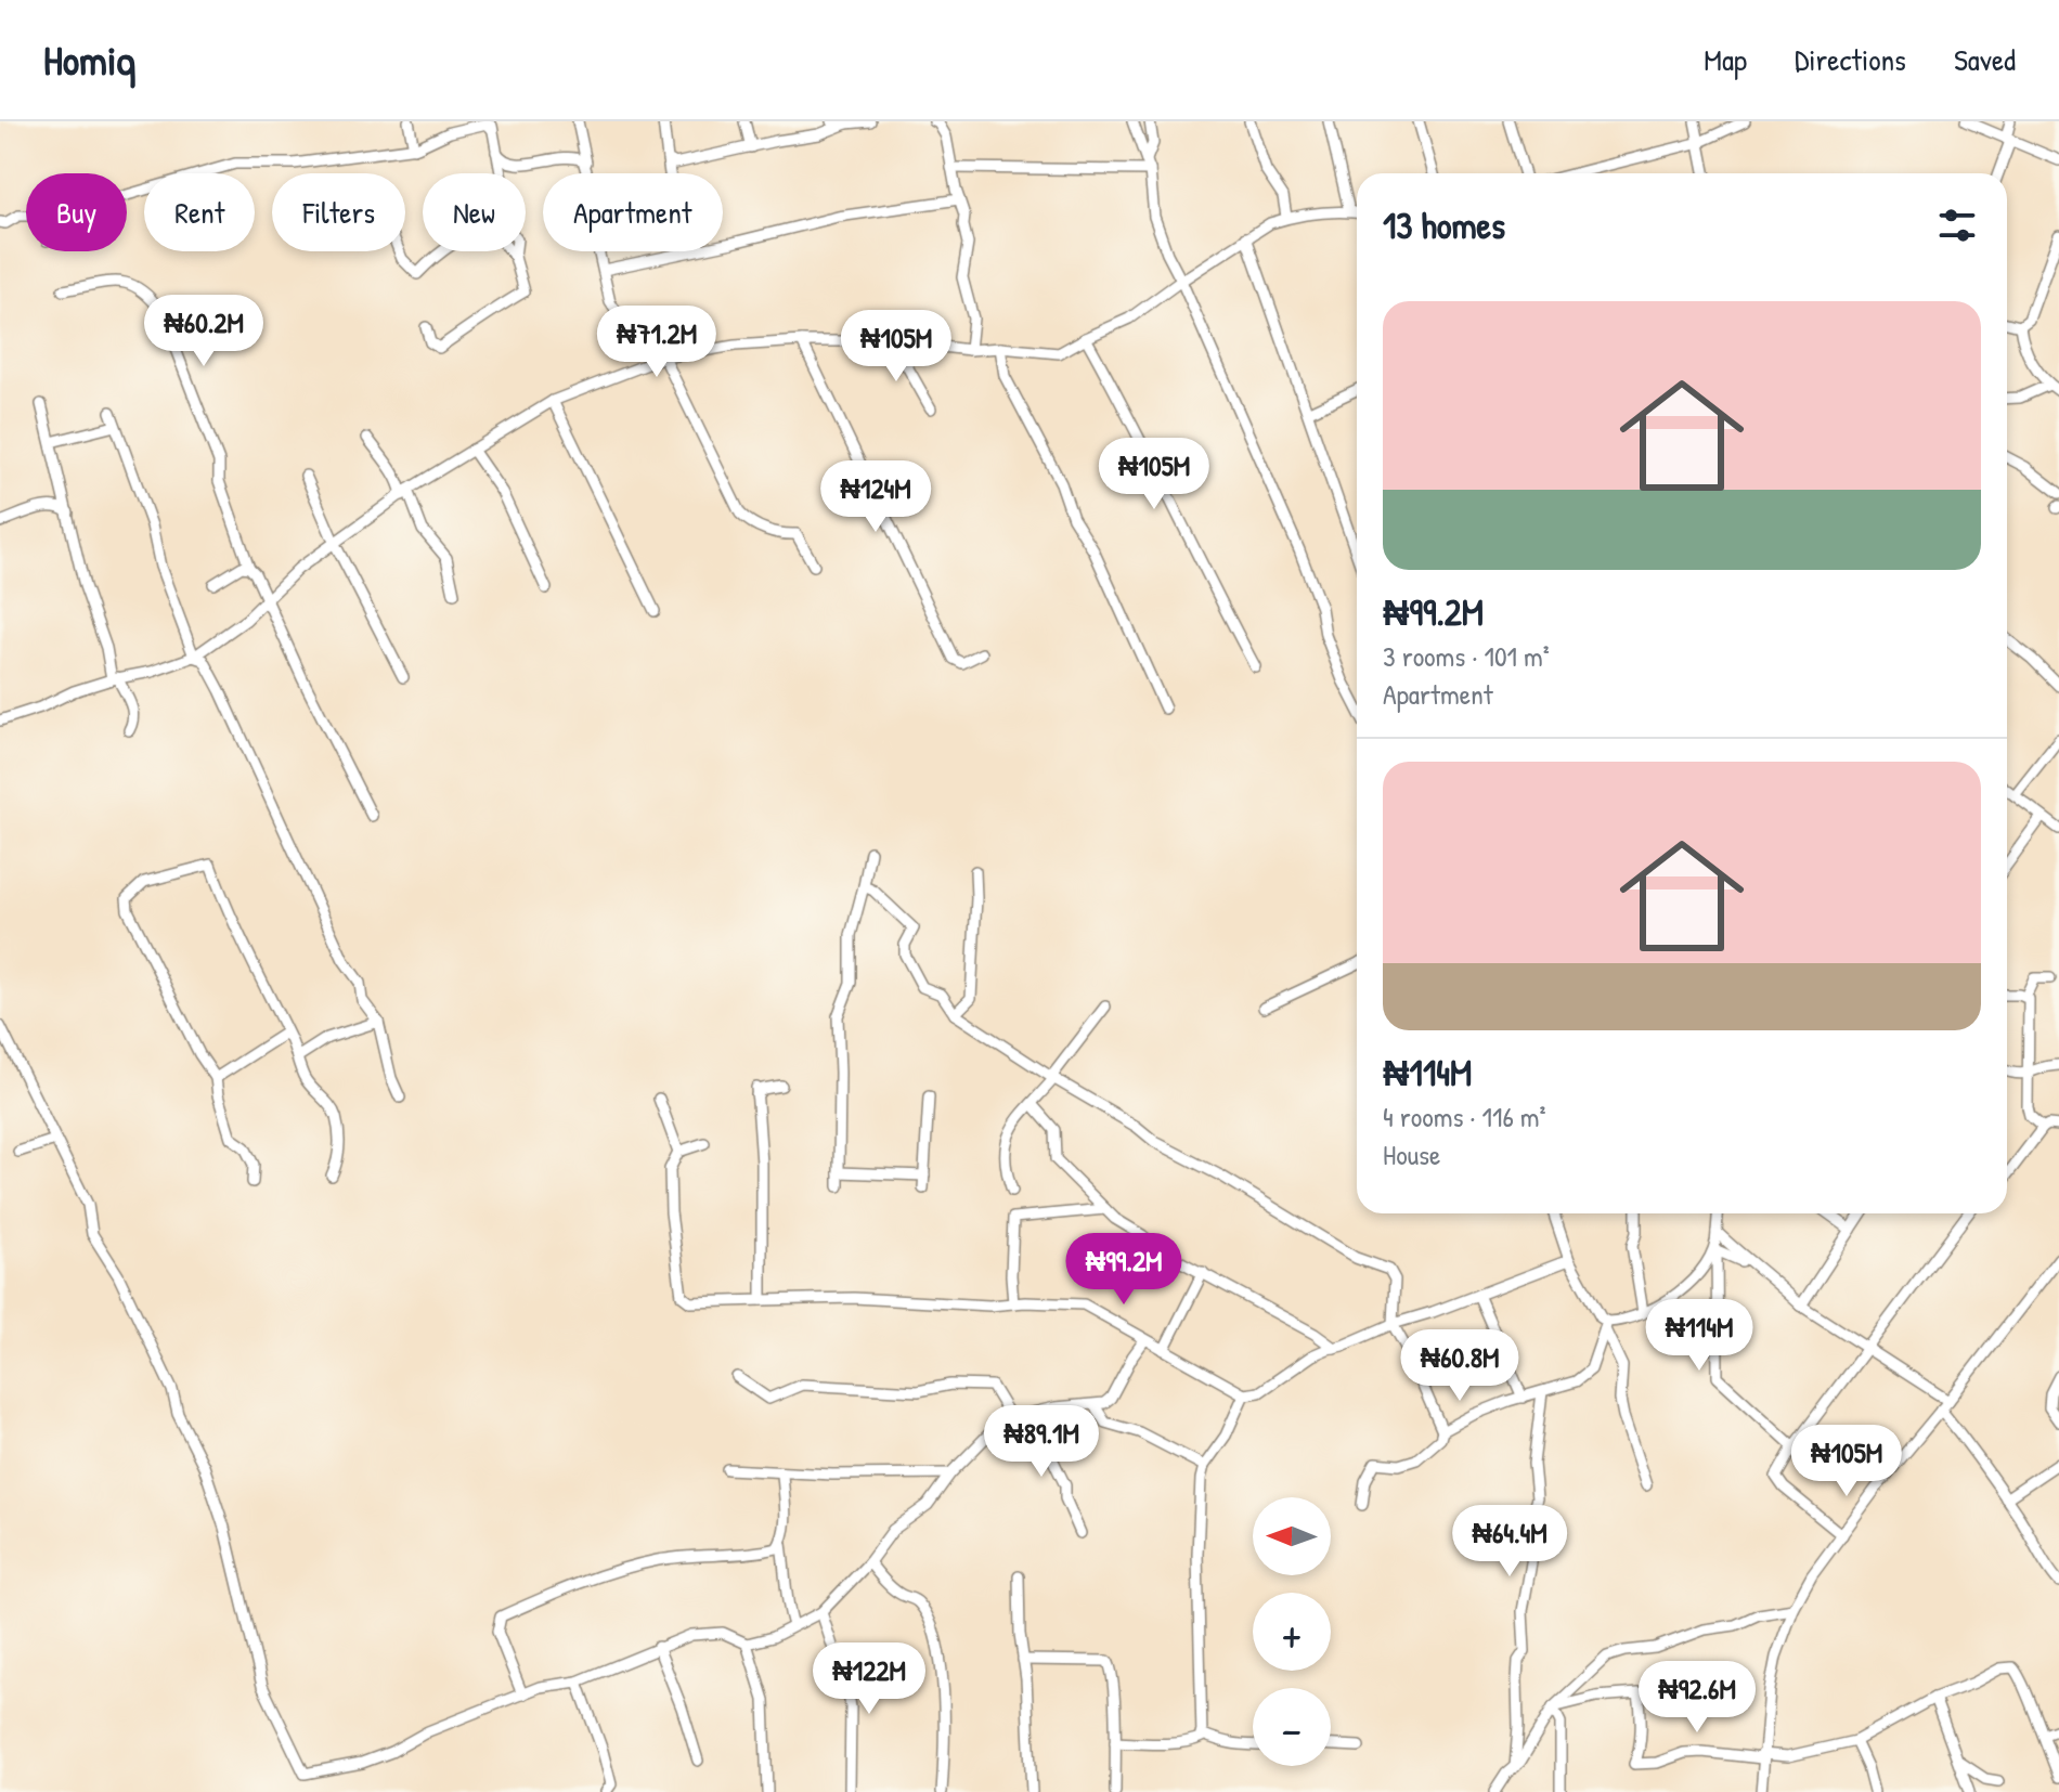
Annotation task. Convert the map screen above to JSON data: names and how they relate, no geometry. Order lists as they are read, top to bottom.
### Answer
{
  "north": "left",
  "page": {
    "header": "Homiq",
    "nav": ["Map", "Directions", "Saved"],
    "chip": [
      "Buy",
      "Rent",
      "Filters",
      "New",
      "Apartment"
    ],
    "heading": "13 homes",
    "list": [
      {
        "name": "₦99.2M",
        "note": "3 rooms · 101 m² · Apartment"
      },
      {
        "name": "₦114M",
        "note": "4 rooms · 116 m² · House"
      }
    ],
    "price": [
      "₦60.2M",
      "₦71.2M",
      "₦105M",
      "₦105M",
      "₦124M",
      "₦99.2M",
      "₦114M",
      "₦60.8M",
      "₦89.1M",
      "₦105M",
      "₦64.4M",
      "₦122M",
      "₦92.6M"
    ],
    "map_buttons": ["+", "−"]
  }
}
